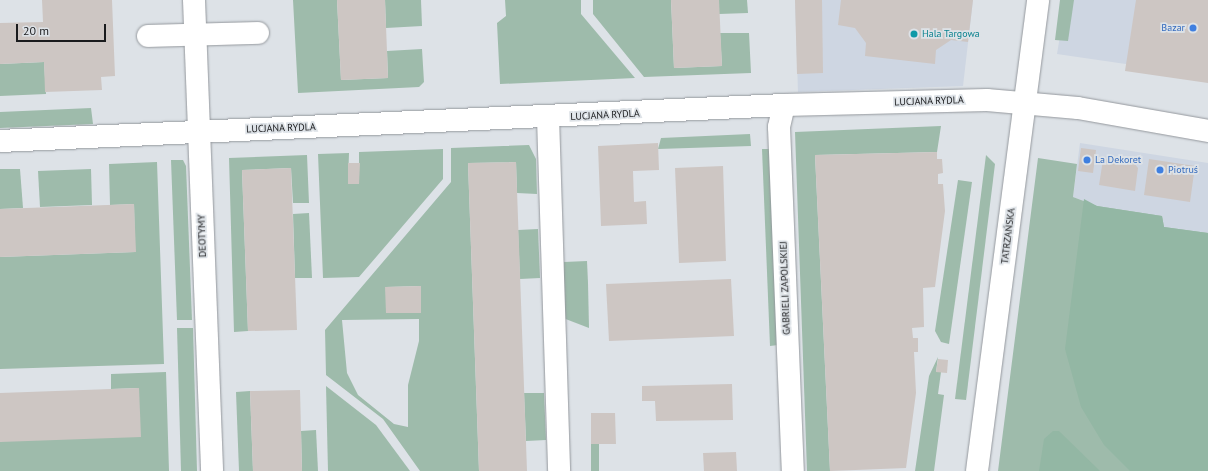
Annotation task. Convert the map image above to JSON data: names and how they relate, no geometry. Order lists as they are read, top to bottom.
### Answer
{
  "streets": {
    "street": [
      "LUCJANA RYDLA",
      "DEOTYMY",
      "TATRZAŃSKA",
      "GABRIELI ZAPOLSKIEJ"
    ]
  },
  "crossings": [
    ["LUCJANA RYDLA", "DEOTYMY"],
    ["LUCJANA RYDLA", "TATRZAŃSKA"],
    ["LUCJANA RYDLA", "GABRIELI ZAPOLSKIEJ"]
  ],
  "places": [
    "Bazar",
    "Hala Targowa",
    "La Dekoret",
    "Piotruś"
  ],
  "scale_bar": "20 m"
}
